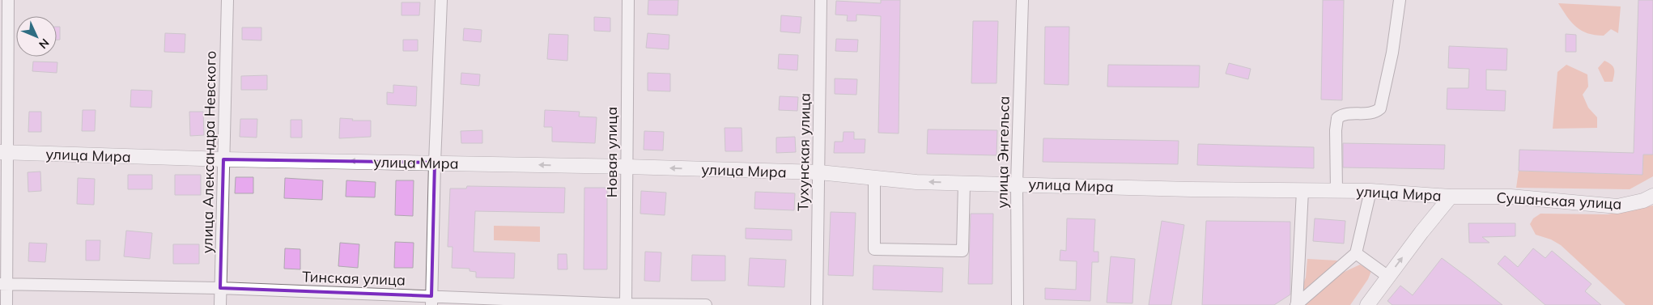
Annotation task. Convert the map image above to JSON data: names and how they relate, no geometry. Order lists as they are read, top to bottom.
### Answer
{
  "streets": {
    "main road": ["улица Мира", "Сушанская улица"],
    "street": [
      "улица Александра Невского",
      "Новая улица",
      "Тухунская улица",
      "улица Энгельса",
      "Тинская улица"
    ]
  },
  "crossings": [
    ["улица Александра Невского", "улица Мира"],
    ["улица Александра Невского", "Тинская улица"],
    ["Новая улица", "улица Мира"],
    ["Новая улица", "Тинская улица"],
    ["Тухунская улица", "улица Мира"],
    ["улица Энгельса", "улица Мира"],
    ["улица Мира", "Сушанская улица"]
  ],
  "one_way": ["улица Мира"],
  "north": "bottom right"
}
